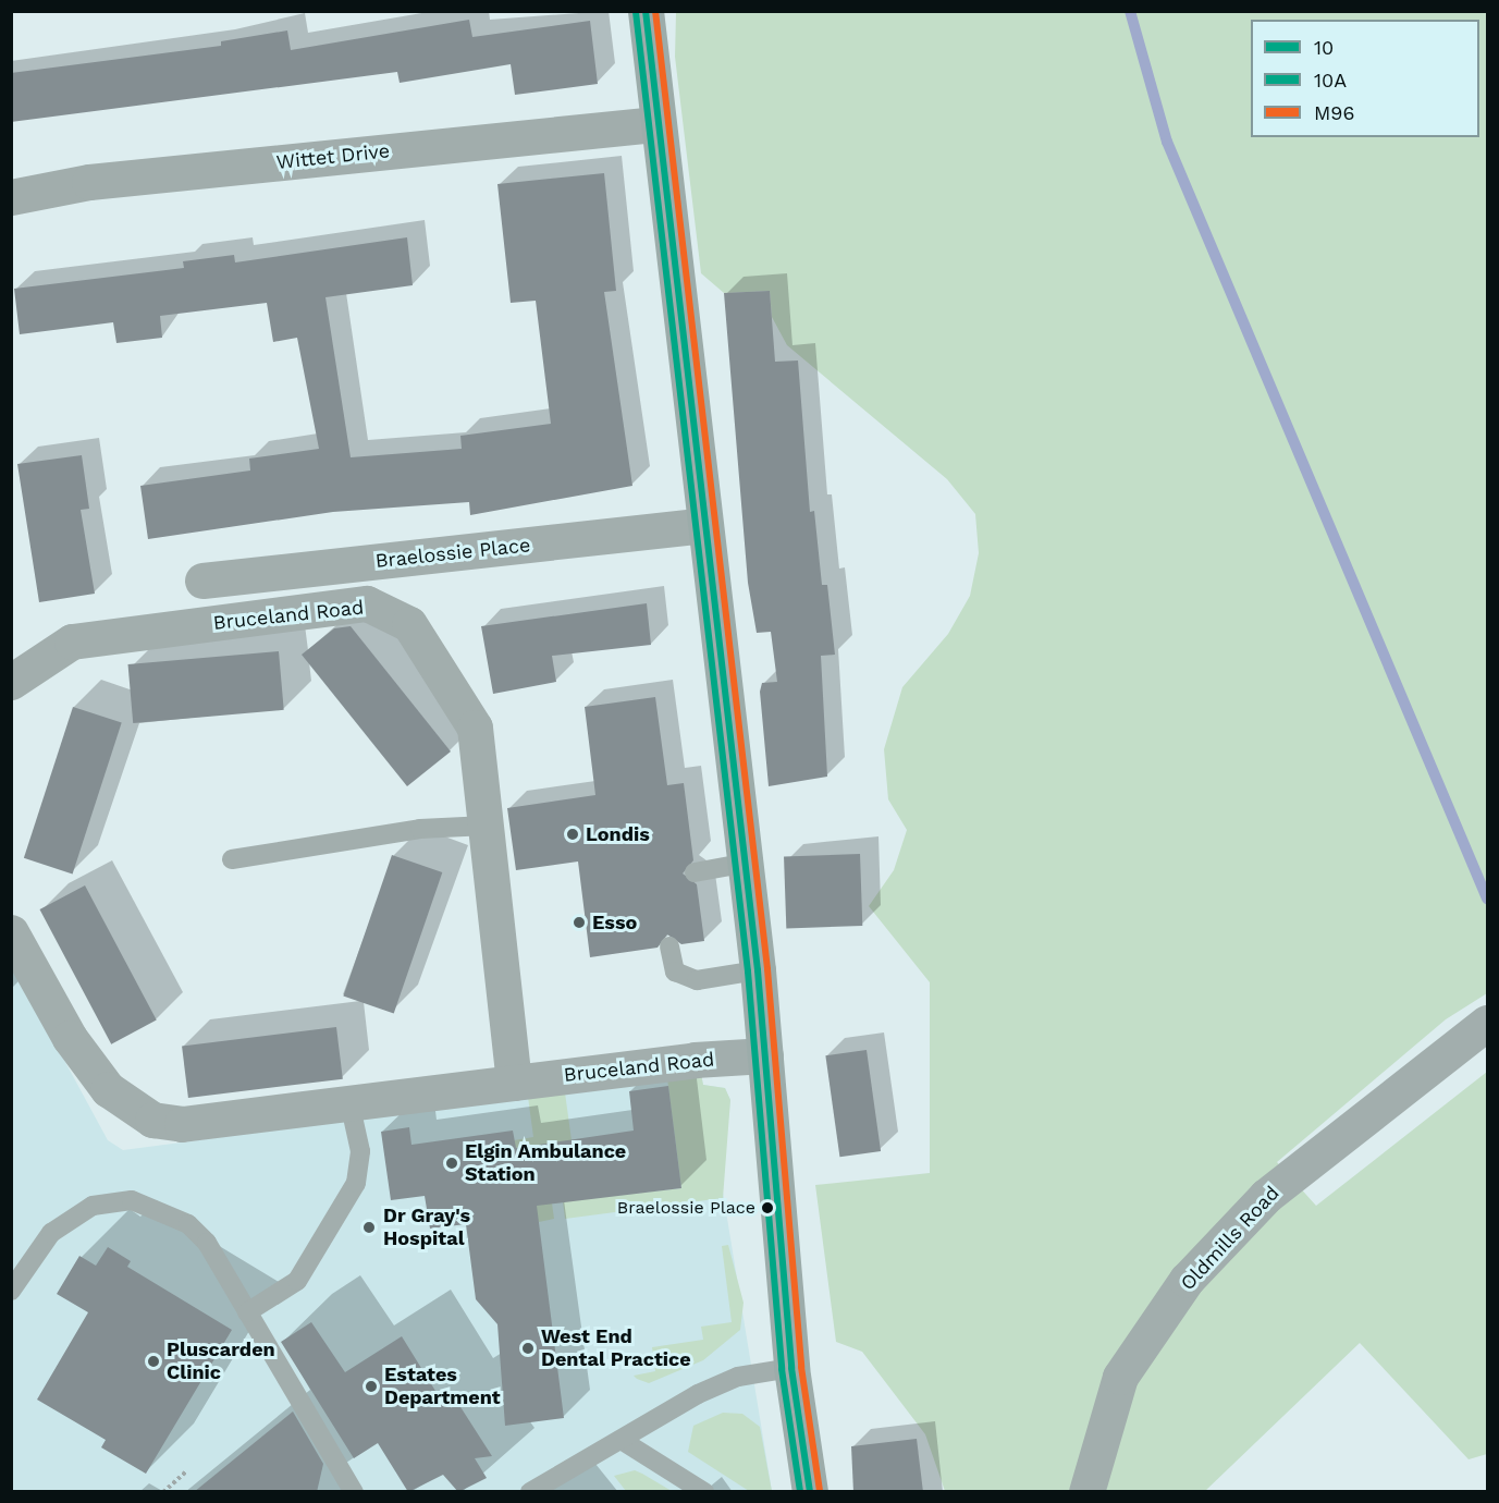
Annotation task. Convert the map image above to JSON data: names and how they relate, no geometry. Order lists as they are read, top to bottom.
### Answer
{
  "streets": {
    "street": [
      "Wittet Drive",
      "Braelossie Place",
      "Bruceland Road",
      "Oldmills Road"
    ]
  },
  "places": [
    "Londis",
    "Esso",
    "Elgin Ambulance Station",
    "Braelossie Place",
    "Dr Gray's Hospital",
    "West End Dental Practice",
    "Pluscarden Clinic",
    "Estates Department"
  ],
  "lines": ["transit line 10", "transit line M96", "transit line 10A"],
  "legend": ["10", "10A", "M96"]
}
